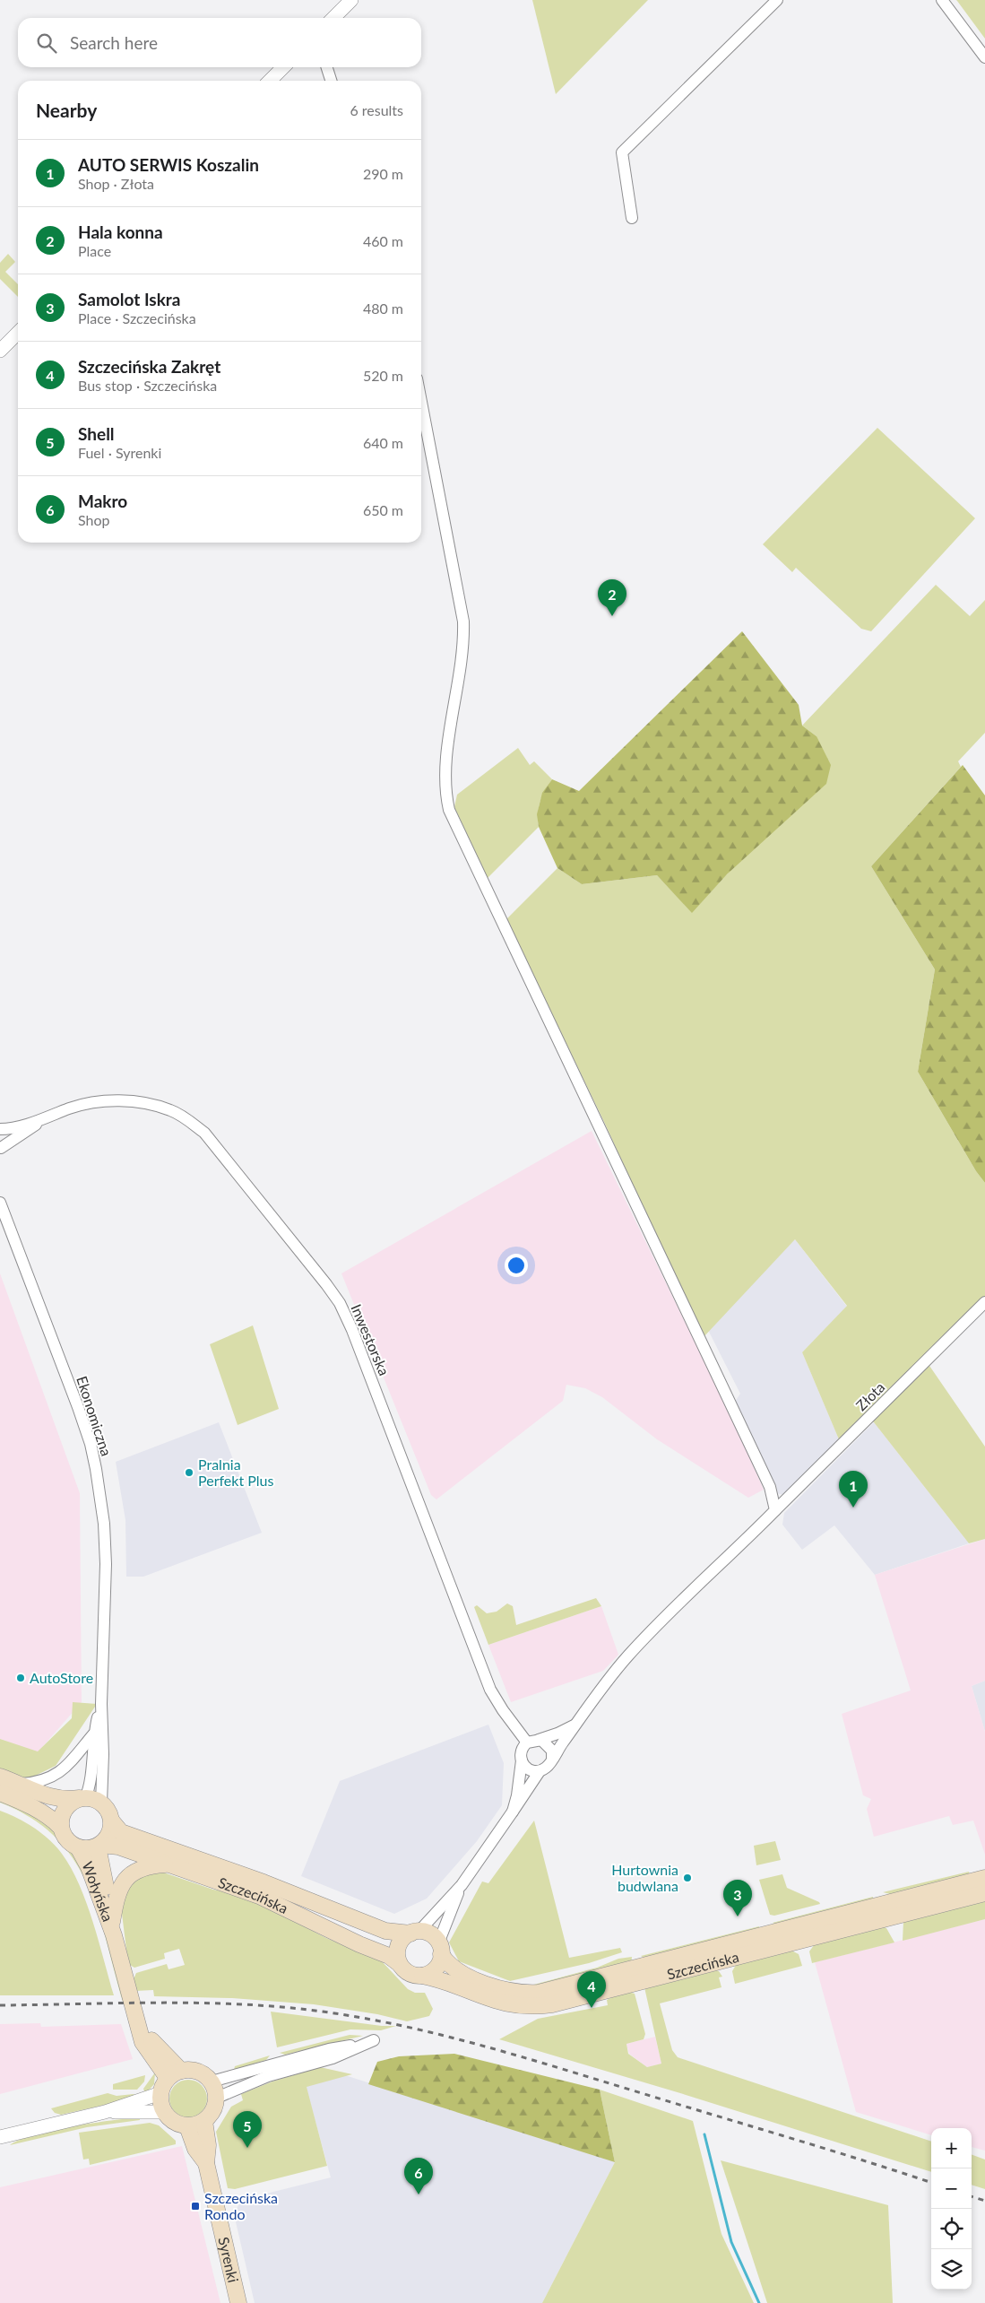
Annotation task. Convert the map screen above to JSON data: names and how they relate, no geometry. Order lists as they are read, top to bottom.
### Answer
{
  "streets": {
    "main road": ["Wołyńska", "Szczecińska", "Syrenki"],
    "street": ["Inwestorska", "Złota", "Ekonomiczna"]
  },
  "crossings": [
    ["Inwestorska", "Złota"],
    ["Ekonomiczna", "Wołyńska"],
    ["Ekonomiczna", "Szczecińska"],
    ["Wołyńska", "Szczecińska"],
    ["Wołyńska", "Syrenki"]
  ],
  "places": {
    "other": ["Pralnia Perfekt Plus", "AutoStore", "Hurtownia budwlana"],
    "transit": ["Szczecińska Rondo"]
  },
  "page": {
    "search": "Search here",
    "heading": ["Nearby", "6 results"],
    "list": [
      {
        "mark": "1",
        "name": "AUTO SERWIS Koszalin",
        "note": "Shop · Złota",
        "value": "290 m"
      },
      {
        "mark": "2",
        "name": "Hala konna",
        "note": "Place",
        "value": "460 m"
      },
      {
        "mark": "3",
        "name": "Samolot Iskra",
        "note": "Place · Szczecińska",
        "value": "480 m"
      },
      {
        "mark": "4",
        "name": "Szczecińska Zakręt",
        "note": "Bus stop · Szczecińska",
        "value": "520 m"
      },
      {
        "mark": "5",
        "name": "Shell",
        "note": "Fuel · Syrenki",
        "value": "640 m"
      },
      {
        "mark": "6",
        "name": "Makro",
        "note": "Shop",
        "value": "650 m"
      }
    ],
    "pins": [
      "2",
      "1",
      "3",
      "4",
      "5",
      "6"
    ],
    "map_buttons": ["+", "−"]
  }
}
